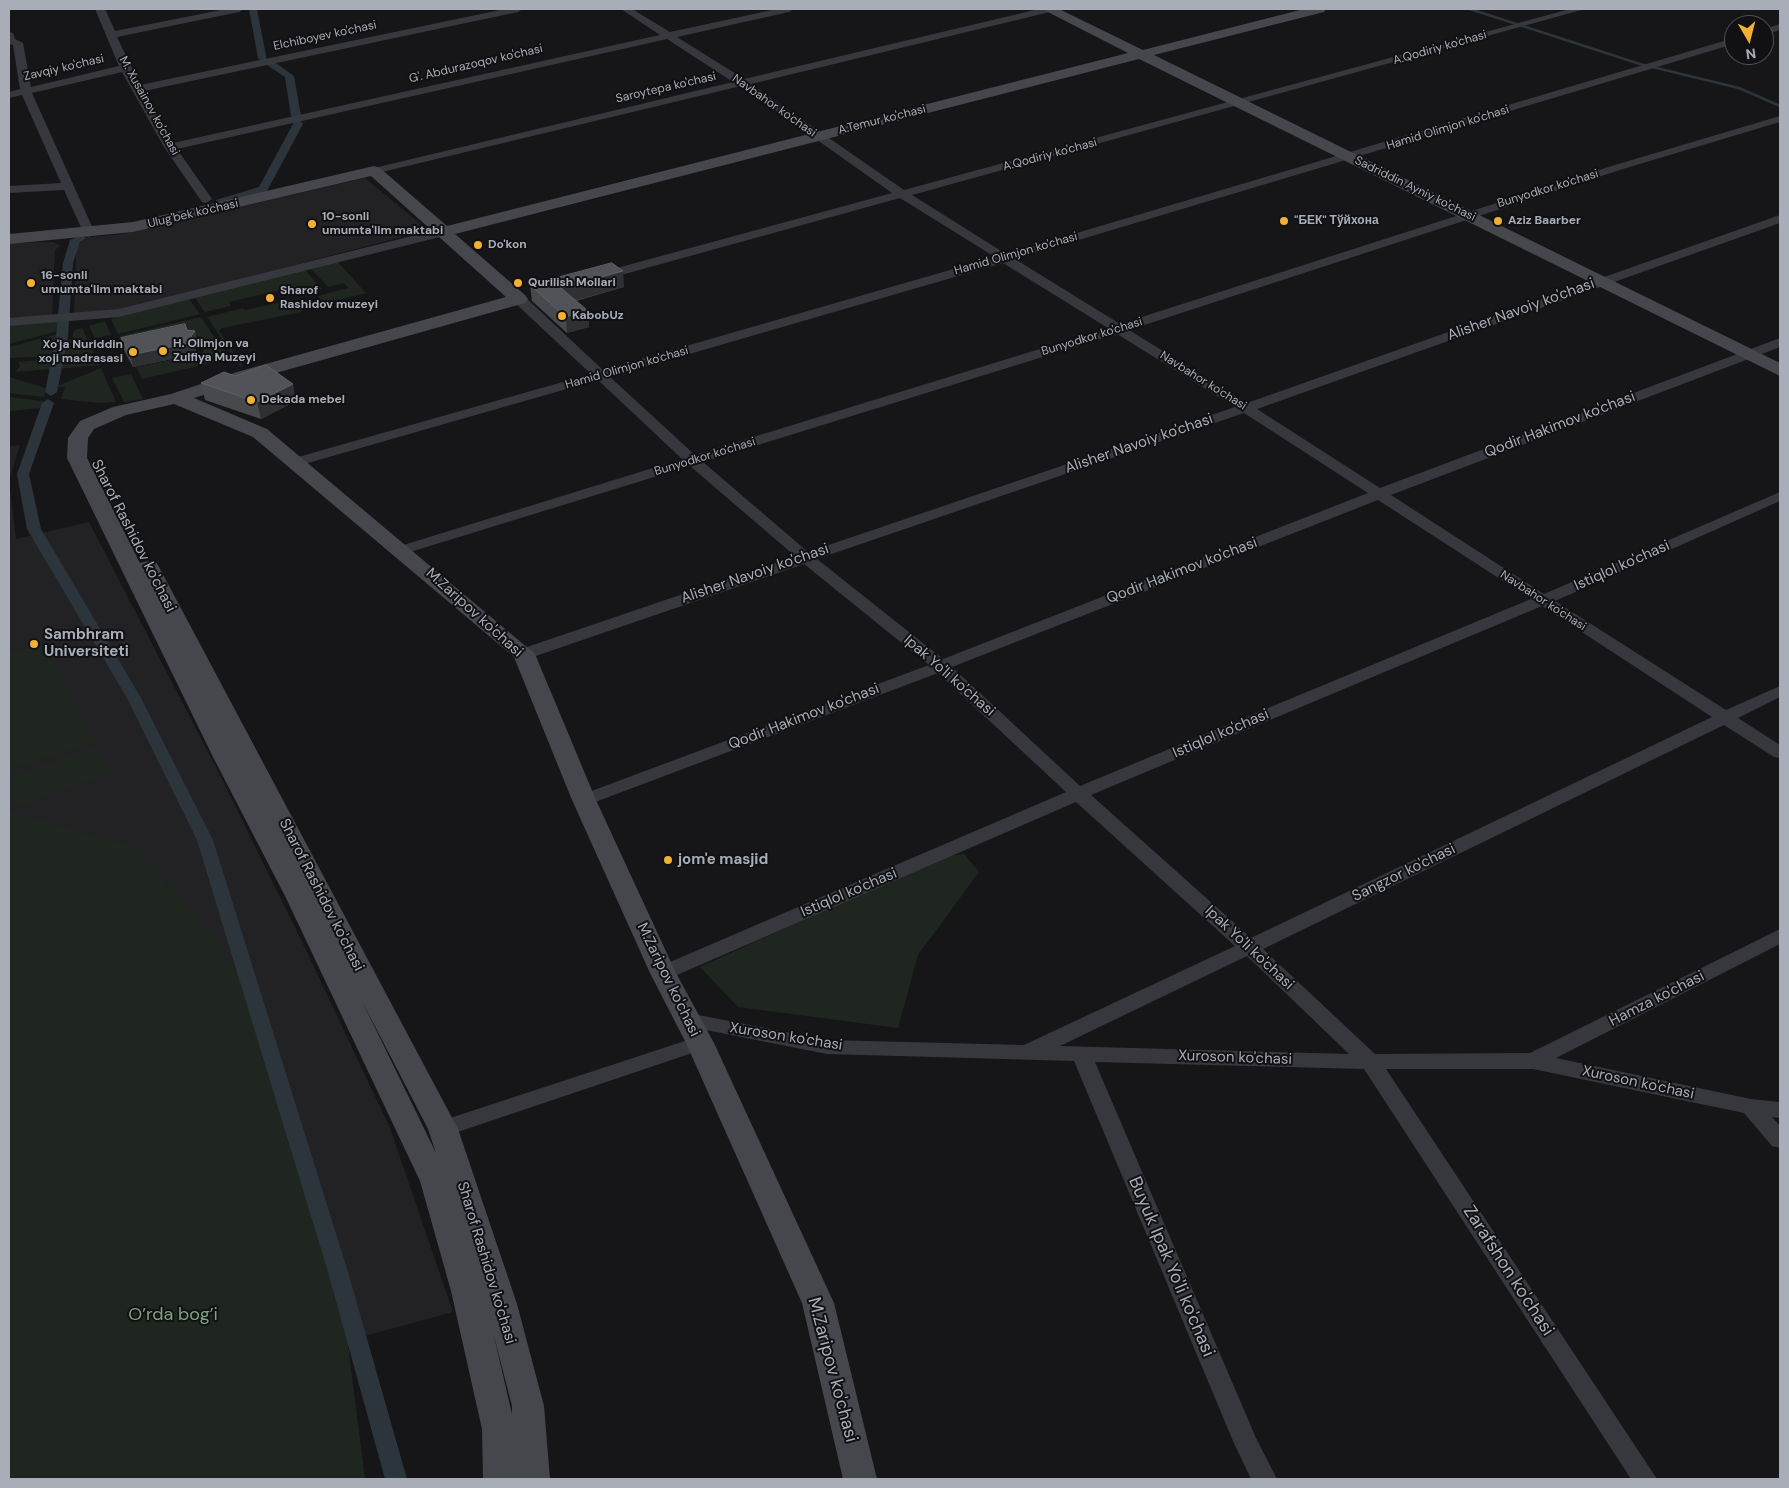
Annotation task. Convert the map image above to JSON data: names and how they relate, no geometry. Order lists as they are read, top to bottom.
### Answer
{
  "streets": {
    "street": [
      "Elchiboyev ko'chasi",
      "A.Qodiriy ko'chasi",
      "G'. Abdurazoqov ko'chasi",
      "Zavqiy ko'chasi",
      "Saroytepa ko'chasi",
      "M. Xusainov ko'chasi",
      "Navbahor ko'chasi",
      "A.Temur ko'chasi",
      "Hamid Olimjon ko'chasi",
      "Sadriddin Ayniy ko'chasi",
      "Bunyodkor ko'chasi",
      "Ulug'bek ko'chasi",
      "Alisher Navoiy ko'chasi",
      "Qodir Hakimov ko'chasi",
      "Sharof Rashidov ko'chasi",
      "Istiqlol ko'chasi",
      "M.Zaripov ko'chasi",
      "Ipak Yo'li ko'chasi",
      "Sangzor ko'chasi",
      "Hamza ko'chasi",
      "Xuroson ko'chasi",
      "Buyuk Ipak Yo'li ko'chasi",
      "Zarafshon ko'chasi"
    ]
  },
  "crossings": [
    ["Elchiboyev ko'chasi", "M. Xusainov ko'chasi"],
    ["A.Qodiriy ko'chasi", "Navbahor ko'chasi"],
    ["A.Qodiriy ko'chasi", "Sadriddin Ayniy ko'chasi"],
    ["G'. Abdurazoqov ko'chasi", "M. Xusainov ko'chasi"],
    ["G'. Abdurazoqov ko'chasi", "Navbahor ko'chasi"],
    ["Zavqiy ko'chasi", "M. Xusainov ko'chasi"],
    ["Saroytepa ko'chasi", "Navbahor ko'chasi"],
    ["Saroytepa ko'chasi", "Sadriddin Ayniy ko'chasi"],
    ["Saroytepa ko'chasi", "Ulug'bek ko'chasi"],
    ["Navbahor ko'chasi", "A.Temur ko'chasi"],
    ["Navbahor ko'chasi", "Hamid Olimjon ko'chasi"],
    ["Navbahor ko'chasi", "Bunyodkor ko'chasi"],
    ["Navbahor ko'chasi", "Alisher Navoiy ko'chasi"],
    ["Navbahor ko'chasi", "Qodir Hakimov ko'chasi"],
    ["Navbahor ko'chasi", "Istiqlol ko'chasi"],
    ["Navbahor ko'chasi", "Sangzor ko'chasi"],
    ["A.Temur ko'chasi", "Sadriddin Ayniy ko'chasi"],
    ["Hamid Olimjon ko'chasi", "Sadriddin Ayniy ko'chasi"],
    ["Hamid Olimjon ko'chasi", "M.Zaripov ko'chasi"],
    ["Hamid Olimjon ko'chasi", "Ipak Yo'li ko'chasi"],
    ["Sadriddin Ayniy ko'chasi", "Bunyodkor ko'chasi"],
    ["Sadriddin Ayniy ko'chasi", "Alisher Navoiy ko'chasi"],
    ["Sadriddin Ayniy ko'chasi", "Qodir Hakimov ko'chasi"],
    ["Bunyodkor ko'chasi", "M.Zaripov ko'chasi"],
    ["Bunyodkor ko'chasi", "Ipak Yo'li ko'chasi"],
    ["Alisher Navoiy ko'chasi", "M.Zaripov ko'chasi"],
    ["Alisher Navoiy ko'chasi", "Ipak Yo'li ko'chasi"],
    ["Qodir Hakimov ko'chasi", "M.Zaripov ko'chasi"],
    ["Qodir Hakimov ko'chasi", "Ipak Yo'li ko'chasi"],
    ["Sharof Rashidov ko'chasi", "M.Zaripov ko'chasi"],
    ["Istiqlol ko'chasi", "M.Zaripov ko'chasi"],
    ["Istiqlol ko'chasi", "Ipak Yo'li ko'chasi"],
    ["M.Zaripov ko'chasi", "Xuroson ko'chasi"],
    ["Ipak Yo'li ko'chasi", "Sangzor ko'chasi"],
    ["Ipak Yo'li ko'chasi", "Xuroson ko'chasi"],
    ["Ipak Yo'li ko'chasi", "Zarafshon ko'chasi"],
    ["Sangzor ko'chasi", "Xuroson ko'chasi"],
    ["Hamza ko'chasi", "Xuroson ko'chasi"],
    ["Xuroson ko'chasi", "Buyuk Ipak Yo'li ko'chasi"],
    ["Xuroson ko'chasi", "Zarafshon ko'chasi"]
  ],
  "parks": ["O’rda bog’i"],
  "places": [
    "\"БЕК\" Тўйхона",
    "Aziz Baarber",
    "10-sonli umumta'lim maktabi",
    "Do'kon",
    "16-sonli umumta'lim maktabi",
    "Qurilish Mollari",
    "Sharof Rashidov muzeyi",
    "KabobUz",
    "H. Olimjon va Zulfiya Muzeyi",
    "Xo'ja Nuriddin xoji madrasasi",
    "Dekada mebel",
    "Sambhram Universiteti",
    "jom'e masjid"
  ],
  "north": "bottom"
}
